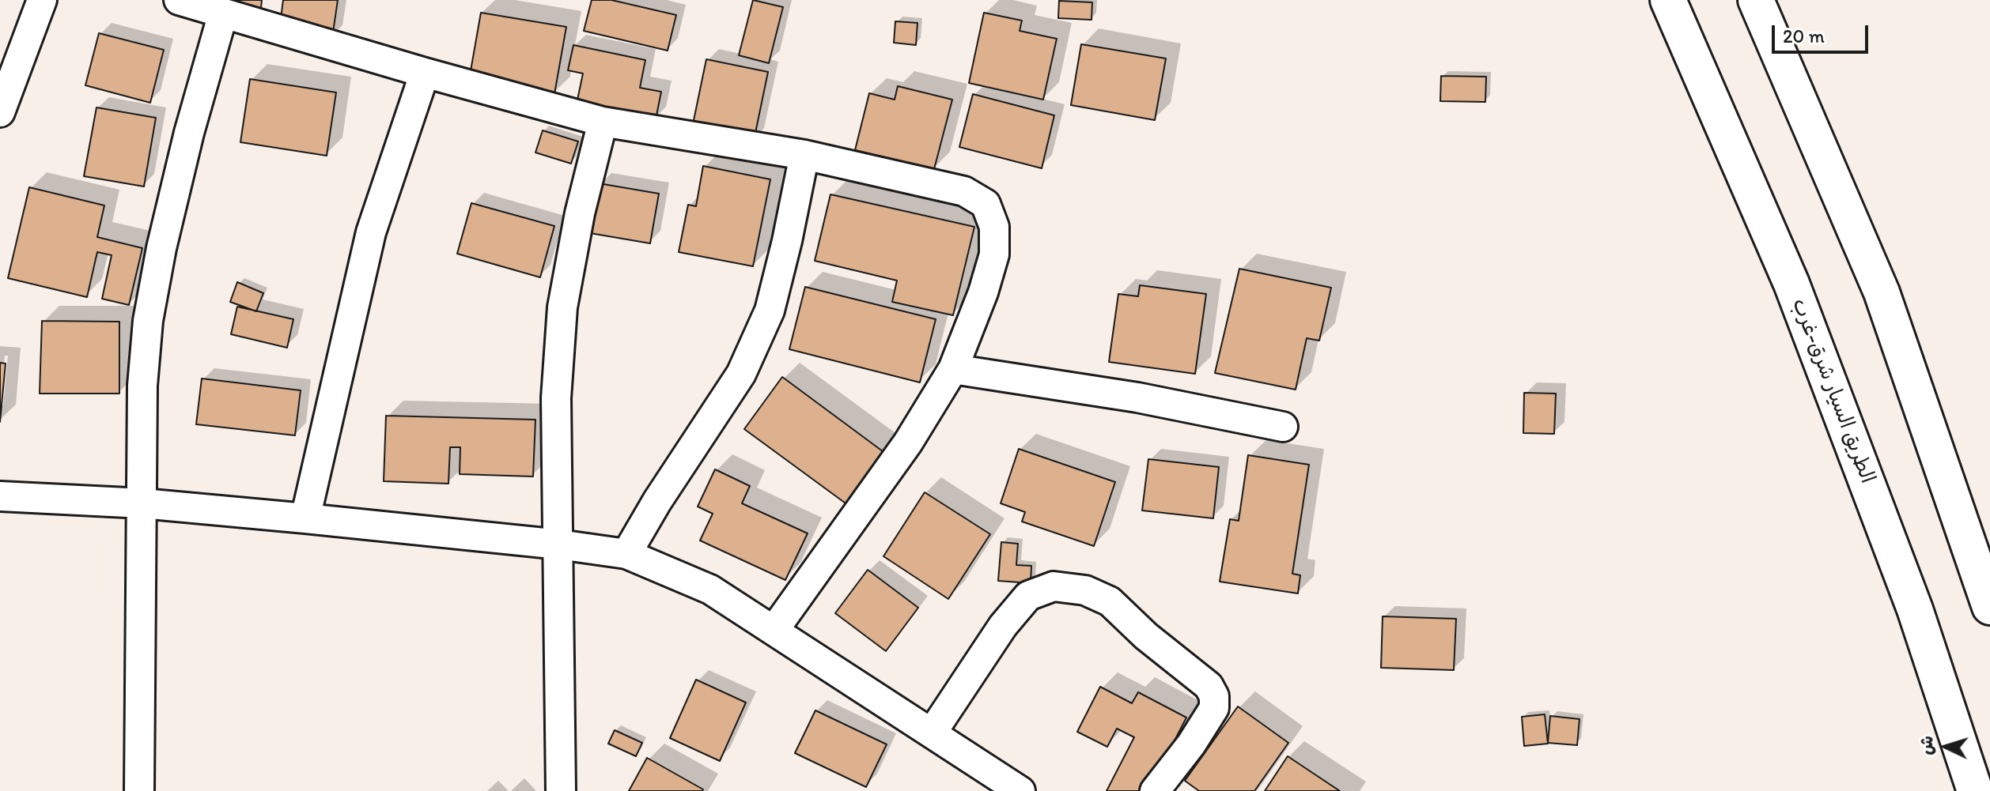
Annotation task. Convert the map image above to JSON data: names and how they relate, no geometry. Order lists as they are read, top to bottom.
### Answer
{
  "streets": {
    "highway": ["الطريق السيار شرق-غرب"]
  },
  "scale_bar": "20 m",
  "north": "left"
}
